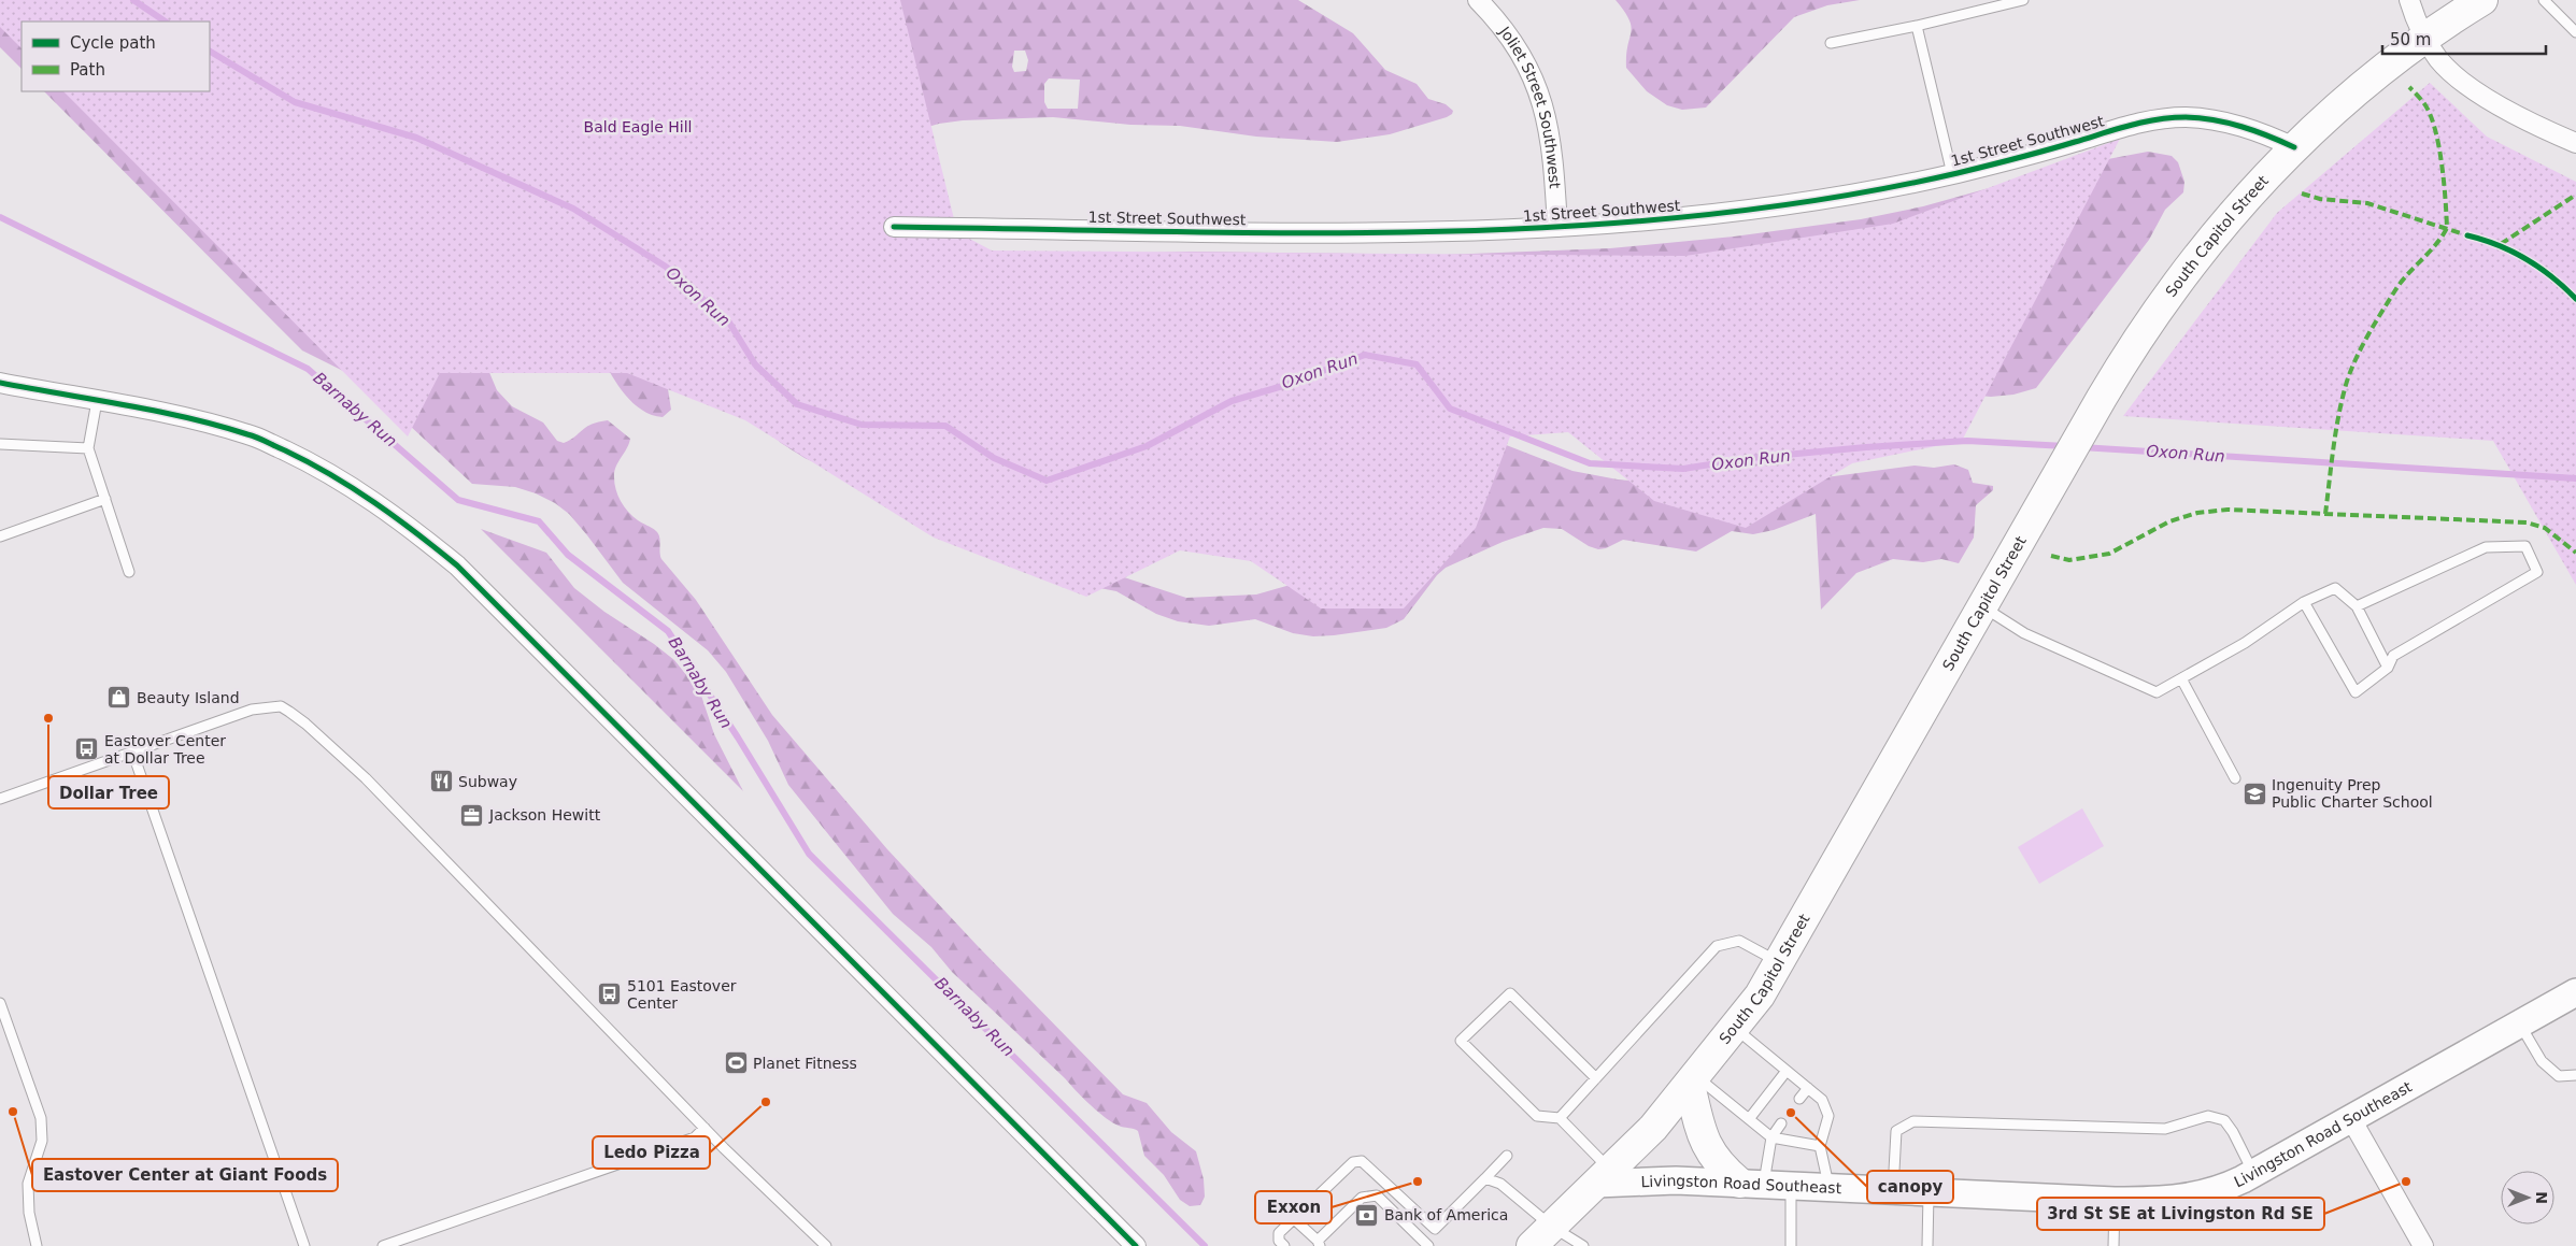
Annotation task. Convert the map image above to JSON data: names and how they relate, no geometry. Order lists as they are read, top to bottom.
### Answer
{
  "streets": {
    "main road": ["South Capitol Street"],
    "street": ["Joliet Street Southwest", "1st Street Southwest", "Livingston Road Southeast"]
  },
  "crossings": [
    ["Joliet Street Southwest", "1st Street Southwest"],
    ["1st Street Southwest", "South Capitol Street"],
    ["South Capitol Street", "Livingston Road Southeast"]
  ],
  "water": ["Oxon Run", "Barnaby Run"],
  "parks": ["Bald Eagle Hill"],
  "places": {
    "shop": ["Beauty Island"],
    "other": [
      "Dollar Tree",
      "Ledo Pizza",
      "Eastover Center at Giant Foods",
      "canopy",
      "Exxon",
      "3rd St SE at Livingston Rd SE"
    ],
    "bus stop": ["Eastover Center at Dollar Tree", "5101 Eastover Center"],
    "restaurant": ["Subway"],
    "school or university": ["Ingenuity Prep Public Charter School"],
    "office": ["Jackson Hewitt"],
    "sports": ["Planet Fitness"],
    "bank": ["Bank of America"]
  },
  "legend": ["Cycle path", "Path"],
  "scale_bar": "50 m",
  "north": "right"
}
